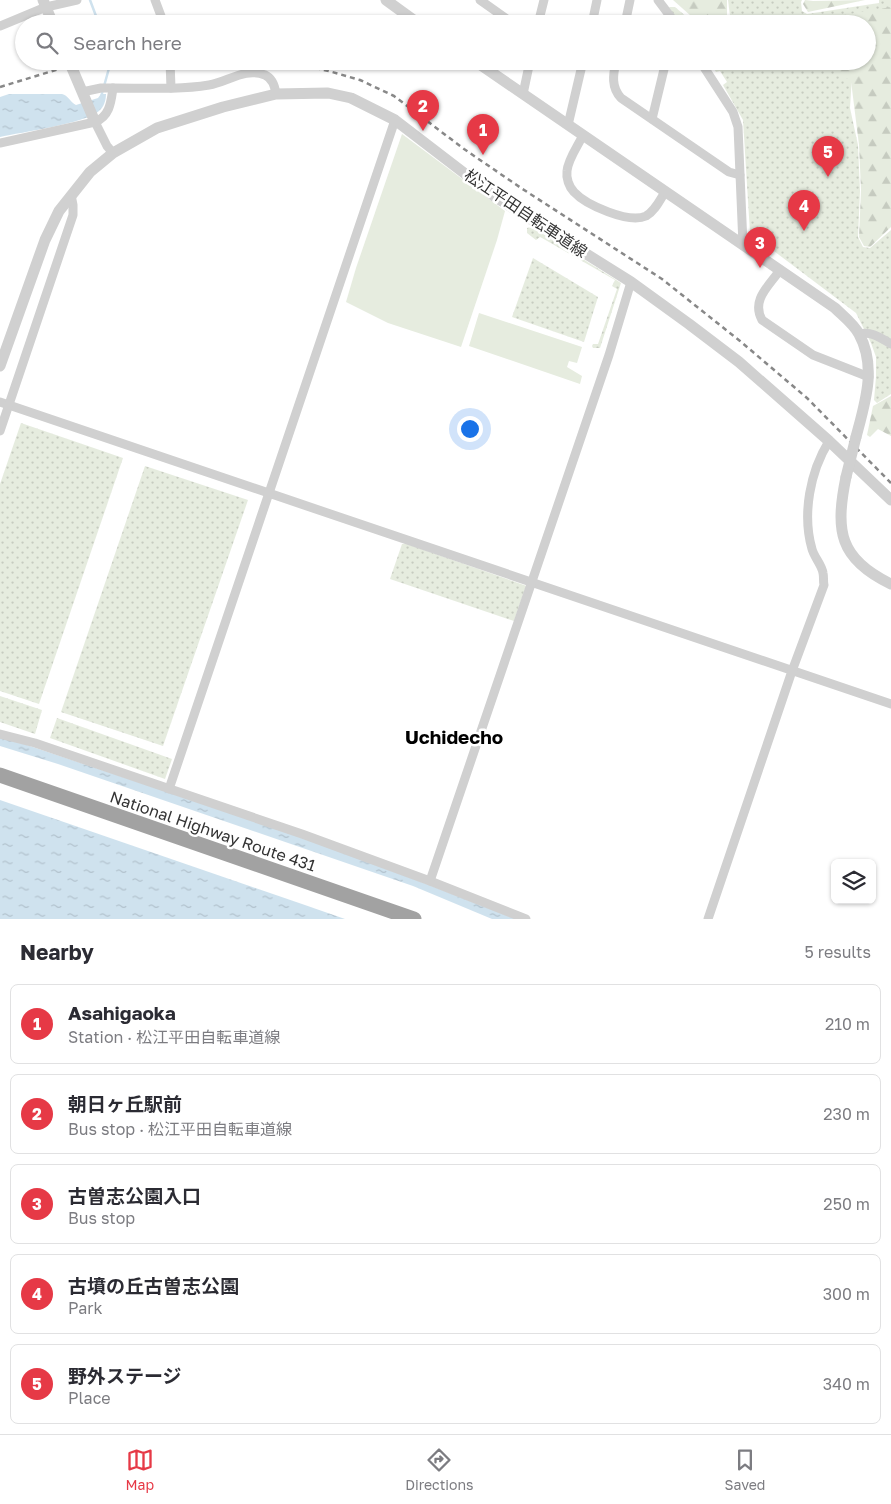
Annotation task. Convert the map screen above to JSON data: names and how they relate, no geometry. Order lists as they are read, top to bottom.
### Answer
{
  "streets": {
    "highway": ["National Highway Route 431"],
    "street": ["松江平田自転車道線"]
  },
  "districts": ["Uchidecho"],
  "page": {
    "search": "Search here",
    "pins": [
      "2",
      "1",
      "5",
      "4",
      "3"
    ],
    "heading": ["Nearby", "5 results"],
    "list": [
      {
        "mark": "1",
        "name": "Asahigaoka",
        "note": "Station · 松江平田自転車道線",
        "value": "210 m"
      },
      {
        "mark": "2",
        "name": "朝日ヶ丘駅前",
        "note": "Bus stop · 松江平田自転車道線",
        "value": "230 m"
      },
      {
        "mark": "3",
        "name": "古曽志公園入口",
        "note": "Bus stop",
        "value": "250 m"
      },
      {
        "mark": "4",
        "name": "古墳の丘古曽志公園",
        "note": "Park",
        "value": "300 m"
      },
      {
        "mark": "5",
        "name": "野外ステージ",
        "note": "Place",
        "value": "340 m"
      }
    ],
    "nav": ["Map", "Directions", "Saved"]
  }
}
